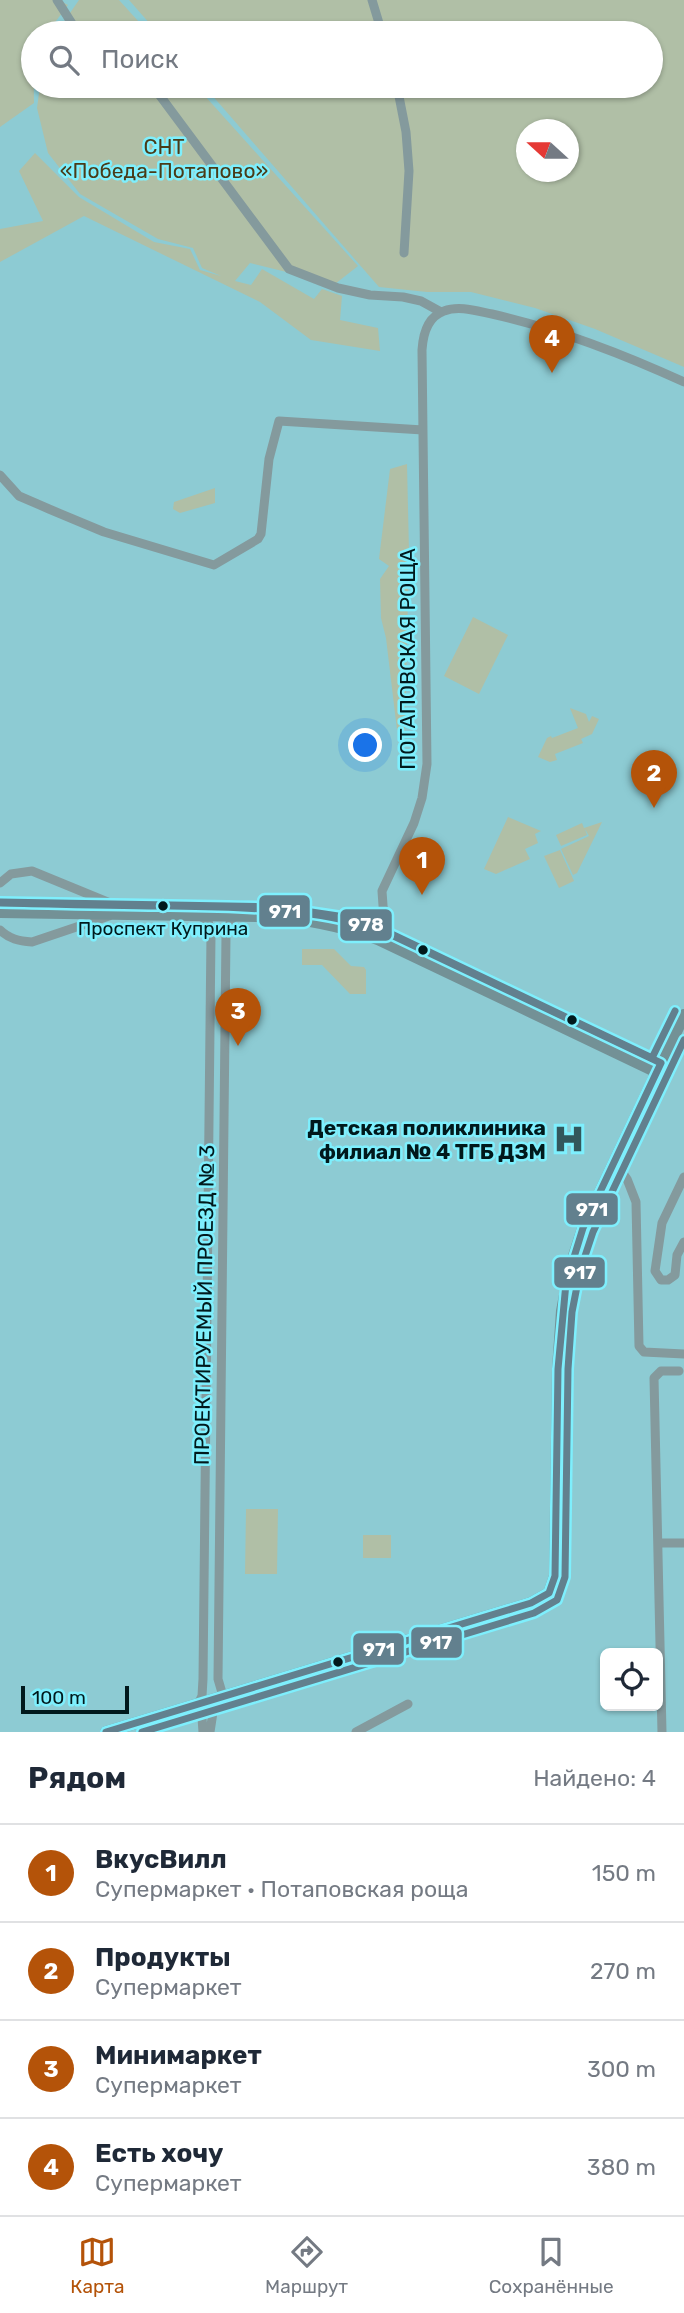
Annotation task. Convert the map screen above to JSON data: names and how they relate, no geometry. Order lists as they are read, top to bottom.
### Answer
{
  "streets": {
    "street": ["ПОТАПОВСКАЯ РОЩА", "ПРОЕКТИРУЕМЫЙ ПРОЕЗД № 3"]
  },
  "parks": ["СНТ «Победа-Потапово»"],
  "places": {
    "other": ["Проспект Куприна"],
    "hospital": ["Детская поликлиника филиал № 4 ТГБ ДЗМ"]
  },
  "lines": ["transit line 978", "transit line 971", "transit line 917"],
  "scale_bar": "100 m",
  "north": "left",
  "page": {
    "search": "Поиск",
    "pins": [
      "4",
      "2",
      "1",
      "3"
    ],
    "scale": "100 m",
    "heading": ["Рядом", "Найдено: 4"],
    "list": [
      {
        "mark": "1",
        "name": "ВкусВилл",
        "note": "Супермаркет · Потаповская роща",
        "value": "150 m"
      },
      {
        "mark": "2",
        "name": "Продукты",
        "note": "Супермаркет",
        "value": "270 m"
      },
      {
        "mark": "3",
        "name": "Минимаркет",
        "note": "Супермаркет",
        "value": "300 m"
      },
      {
        "mark": "4",
        "name": "Есть хочу",
        "note": "Супермаркет",
        "value": "380 m"
      }
    ],
    "nav": ["Карта", "Маршрут", "Сохранённые"]
  }
}
